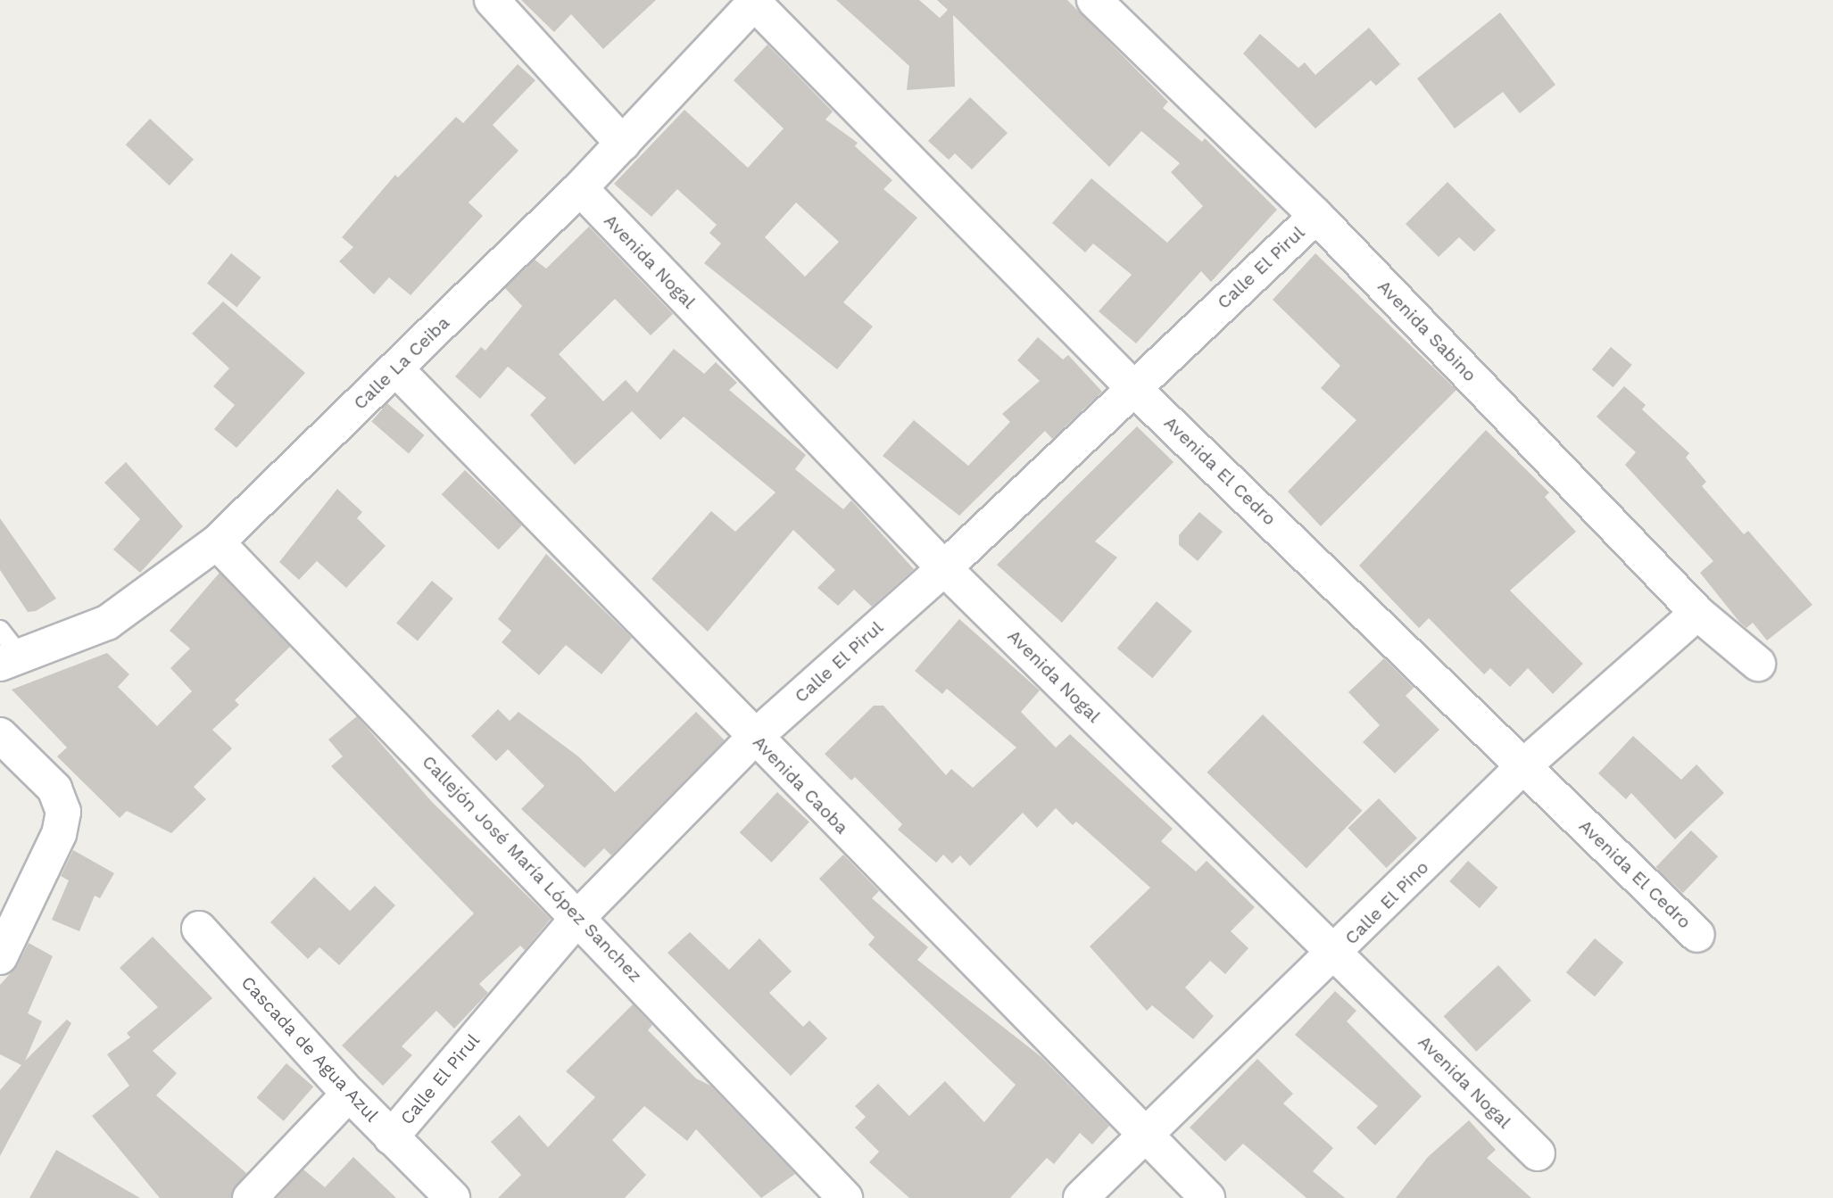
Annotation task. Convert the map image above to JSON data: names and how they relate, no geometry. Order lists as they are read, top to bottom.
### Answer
{
  "streets": {
    "street": [
      "Avenida Nogal",
      "Calle El Pirul",
      "Avenida Sabino",
      "Calle La Ceiba",
      "Avenida El Cedro",
      "Avenida Caoba",
      "Callejón José María López Sanchez",
      "Calle El Pino",
      "Cascada de Agua Azul"
    ]
  },
  "crossings": [
    ["Avenida Nogal", "Calle El Pirul"],
    ["Avenida Nogal", "Calle La Ceiba"],
    ["Avenida Nogal", "Calle El Pino"],
    ["Calle El Pirul", "Avenida Sabino"],
    ["Calle El Pirul", "Avenida El Cedro"],
    ["Calle El Pirul", "Avenida Caoba"],
    ["Calle El Pirul", "Callejón José María López Sanchez"],
    ["Calle El Pirul", "Cascada de Agua Azul"],
    ["Avenida Sabino", "Calle El Pino"],
    ["Calle La Ceiba", "Avenida El Cedro"],
    ["Calle La Ceiba", "Avenida Caoba"],
    ["Calle La Ceiba", "Callejón José María López Sanchez"],
    ["Avenida El Cedro", "Calle El Pino"],
    ["Avenida Caoba", "Calle El Pino"]
  ]
}
